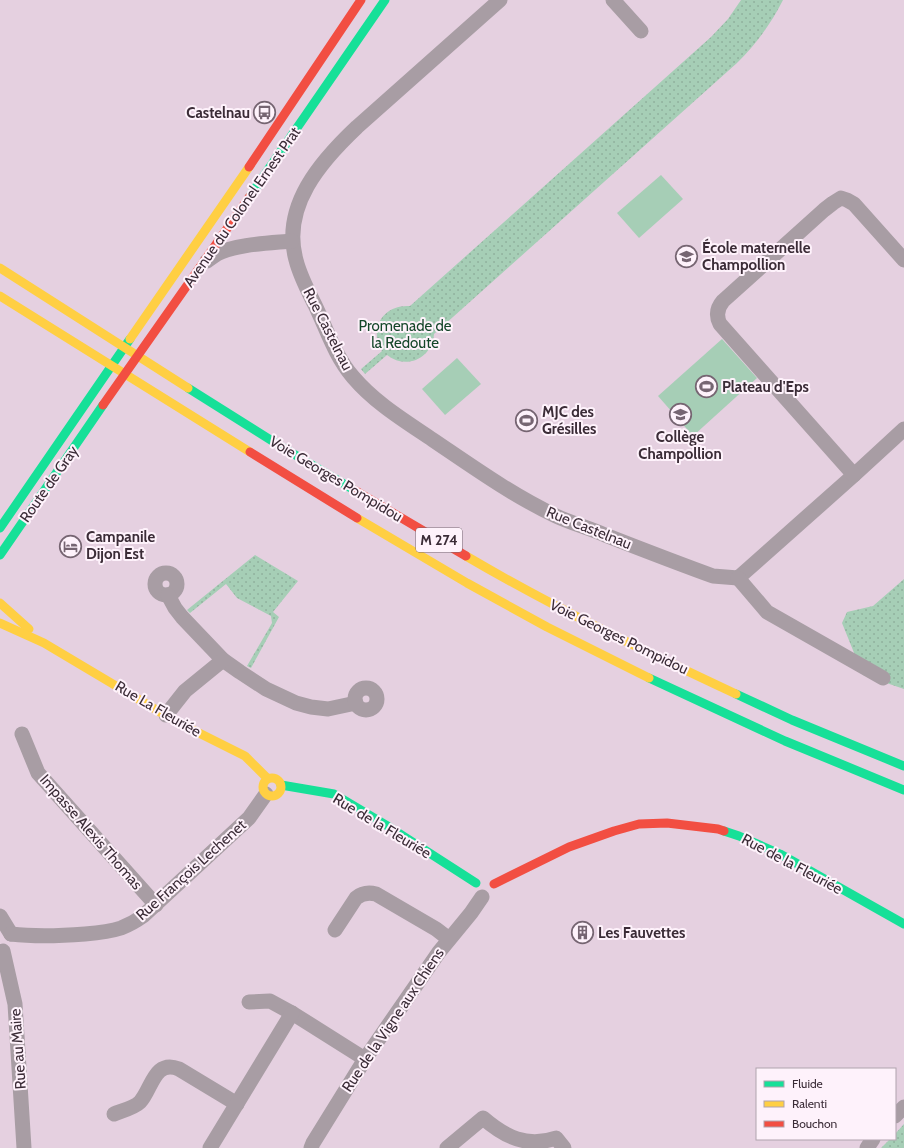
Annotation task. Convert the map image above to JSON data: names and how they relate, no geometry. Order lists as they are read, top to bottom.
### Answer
{
  "streets": {
    "main road": [
      "Avenue du Colonel Ernest Prat",
      "Voie Georges Pompidou",
      "Route de Gray",
      "M 274",
      "Rue La Fleuriée",
      "Rue de la Fleuriée"
    ],
    "street": [
      "Rue Castelnau",
      "Impasse Alexis Thomas",
      "Rue François Lechenet",
      "Rue de la Vigne aux Chiens",
      "Rue au Maire"
    ]
  },
  "crossings": [
    ["Avenue du Colonel Ernest Prat", "Route de Gray"],
    ["Rue La Fleuriée", "Rue de la Fleuriée"],
    ["Rue La Fleuriée", "Rue François Lechenet"],
    ["Rue de la Fleuriée", "Rue François Lechenet"],
    ["Rue de la Fleuriée", "Rue de la Vigne aux Chiens"],
    ["Impasse Alexis Thomas", "Rue François Lechenet"]
  ],
  "parks": ["Promenade de la Redoute"],
  "places": {
    "bus stop": ["Castelnau"],
    "school or university": ["École maternelle Champollion", "Collège Champollion"],
    "sports": ["Plateau d'Eps", "MJC des Grésilles"],
    "hotel": ["Campanile Dijon Est"],
    "building": ["Les Fauvettes"]
  },
  "legend": ["Fluide", "Ralenti", "Bouchon"]
}
